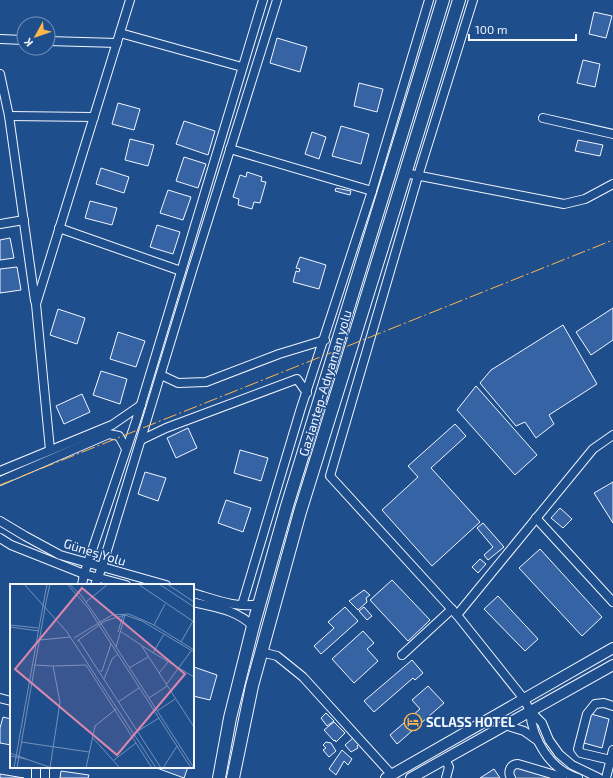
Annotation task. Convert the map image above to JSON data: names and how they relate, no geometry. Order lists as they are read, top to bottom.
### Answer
{
  "streets": {
    "highway": ["Gaziantep-Adıyaman yolu"],
    "street": ["Güneş Yolu"]
  },
  "places": {
    "hotel": ["SCLASS HOTEL"]
  },
  "scale_bar": "100 m",
  "north": "bottom left"
}
